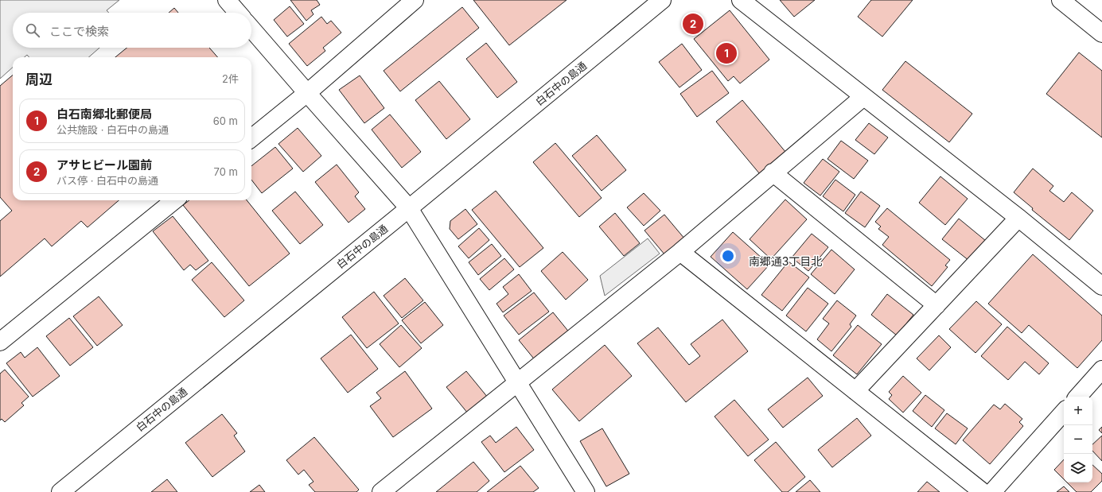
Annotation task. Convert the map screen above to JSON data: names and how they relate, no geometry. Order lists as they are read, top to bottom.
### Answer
{
  "streets": {
    "street": ["白石中の島通"]
  },
  "districts": ["南郷通3丁目北"],
  "page": {
    "pins": ["2", "1"],
    "search": "ここで検索",
    "heading": ["周辺", "2件"],
    "list": [
      {
        "mark": "1",
        "name": "白石南郷北郵便局",
        "note": "公共施設 · 白石中の島通",
        "value": "60 m"
      },
      {
        "mark": "2",
        "name": "アサヒビール園前",
        "note": "バス停 · 白石中の島通",
        "value": "70 m"
      }
    ],
    "map_buttons": ["+", "−"]
  }
}
